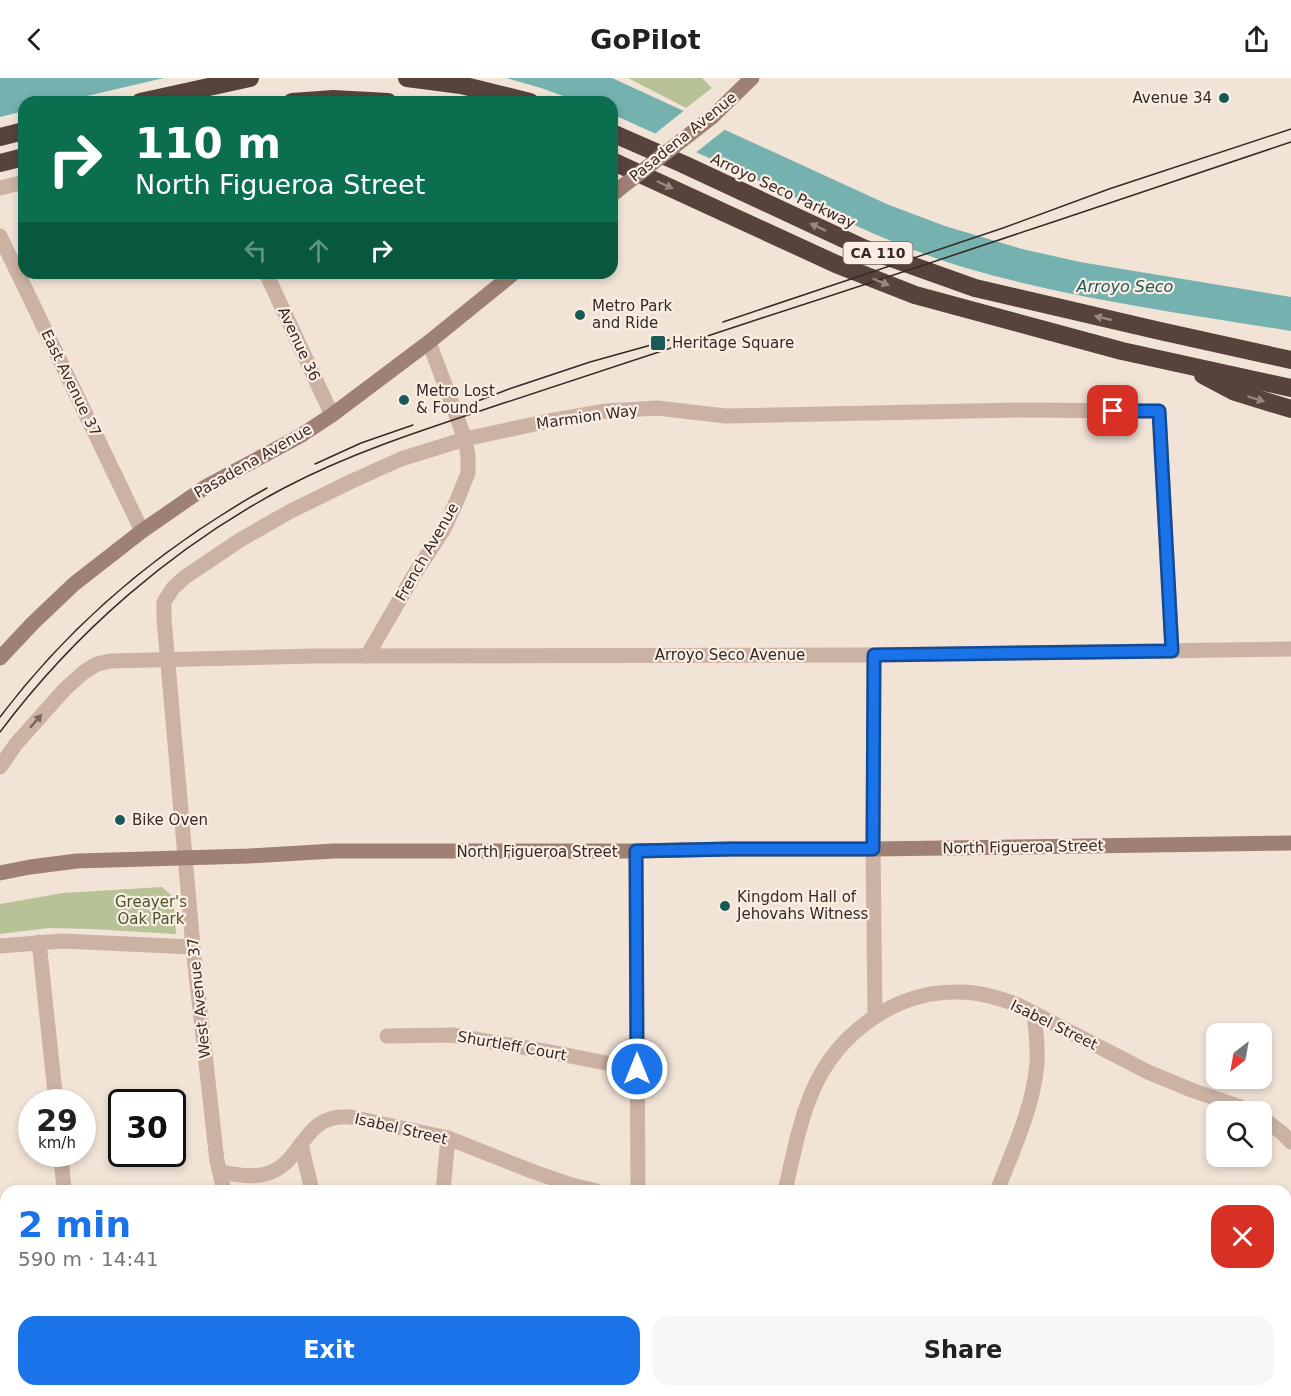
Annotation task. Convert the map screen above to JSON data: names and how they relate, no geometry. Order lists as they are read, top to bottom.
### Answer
{
  "streets": {
    "highway": ["Arroyo Seco Parkway", "CA 110"],
    "main road": ["Pasadena Avenue", "North Figueroa Street"],
    "street": [
      "Avenue 36",
      "East Avenue 37",
      "Marmion Way",
      "French Avenue",
      "Arroyo Seco Avenue",
      "West Avenue 37",
      "Isabel Street",
      "Shurtleff Court"
    ]
  },
  "crossings": [
    ["Pasadena Avenue", "Avenue 36"],
    ["Pasadena Avenue", "East Avenue 37"],
    ["Pasadena Avenue", "French Avenue"],
    ["Marmion Way", "French Avenue"],
    ["Marmion Way", "Arroyo Seco Avenue"],
    ["Marmion Way", "West Avenue 37"],
    ["French Avenue", "Arroyo Seco Avenue"],
    ["Arroyo Seco Avenue", "West Avenue 37"],
    ["North Figueroa Street", "West Avenue 37"],
    ["West Avenue 37", "Isabel Street"]
  ],
  "water": ["Arroyo Seco"],
  "parks": ["Greayer's Oak Park"],
  "places": {
    "other": [
      "Avenue 34",
      "Metro Park and Ride",
      "Metro Lost & Found",
      "Bike Oven",
      "Kingdom Hall of Jehovahs Witness"
    ],
    "transit": ["Heritage Square"]
  },
  "north": "bottom left",
  "page": {
    "header": "GoPilot",
    "turn": ["110 m", "North Figueroa Street"],
    "speed": "29 km/h",
    "limit": "30",
    "heading": ["2 min", "590 m · 14:41"],
    "buttons": ["Exit", "Share"]
  }
}
